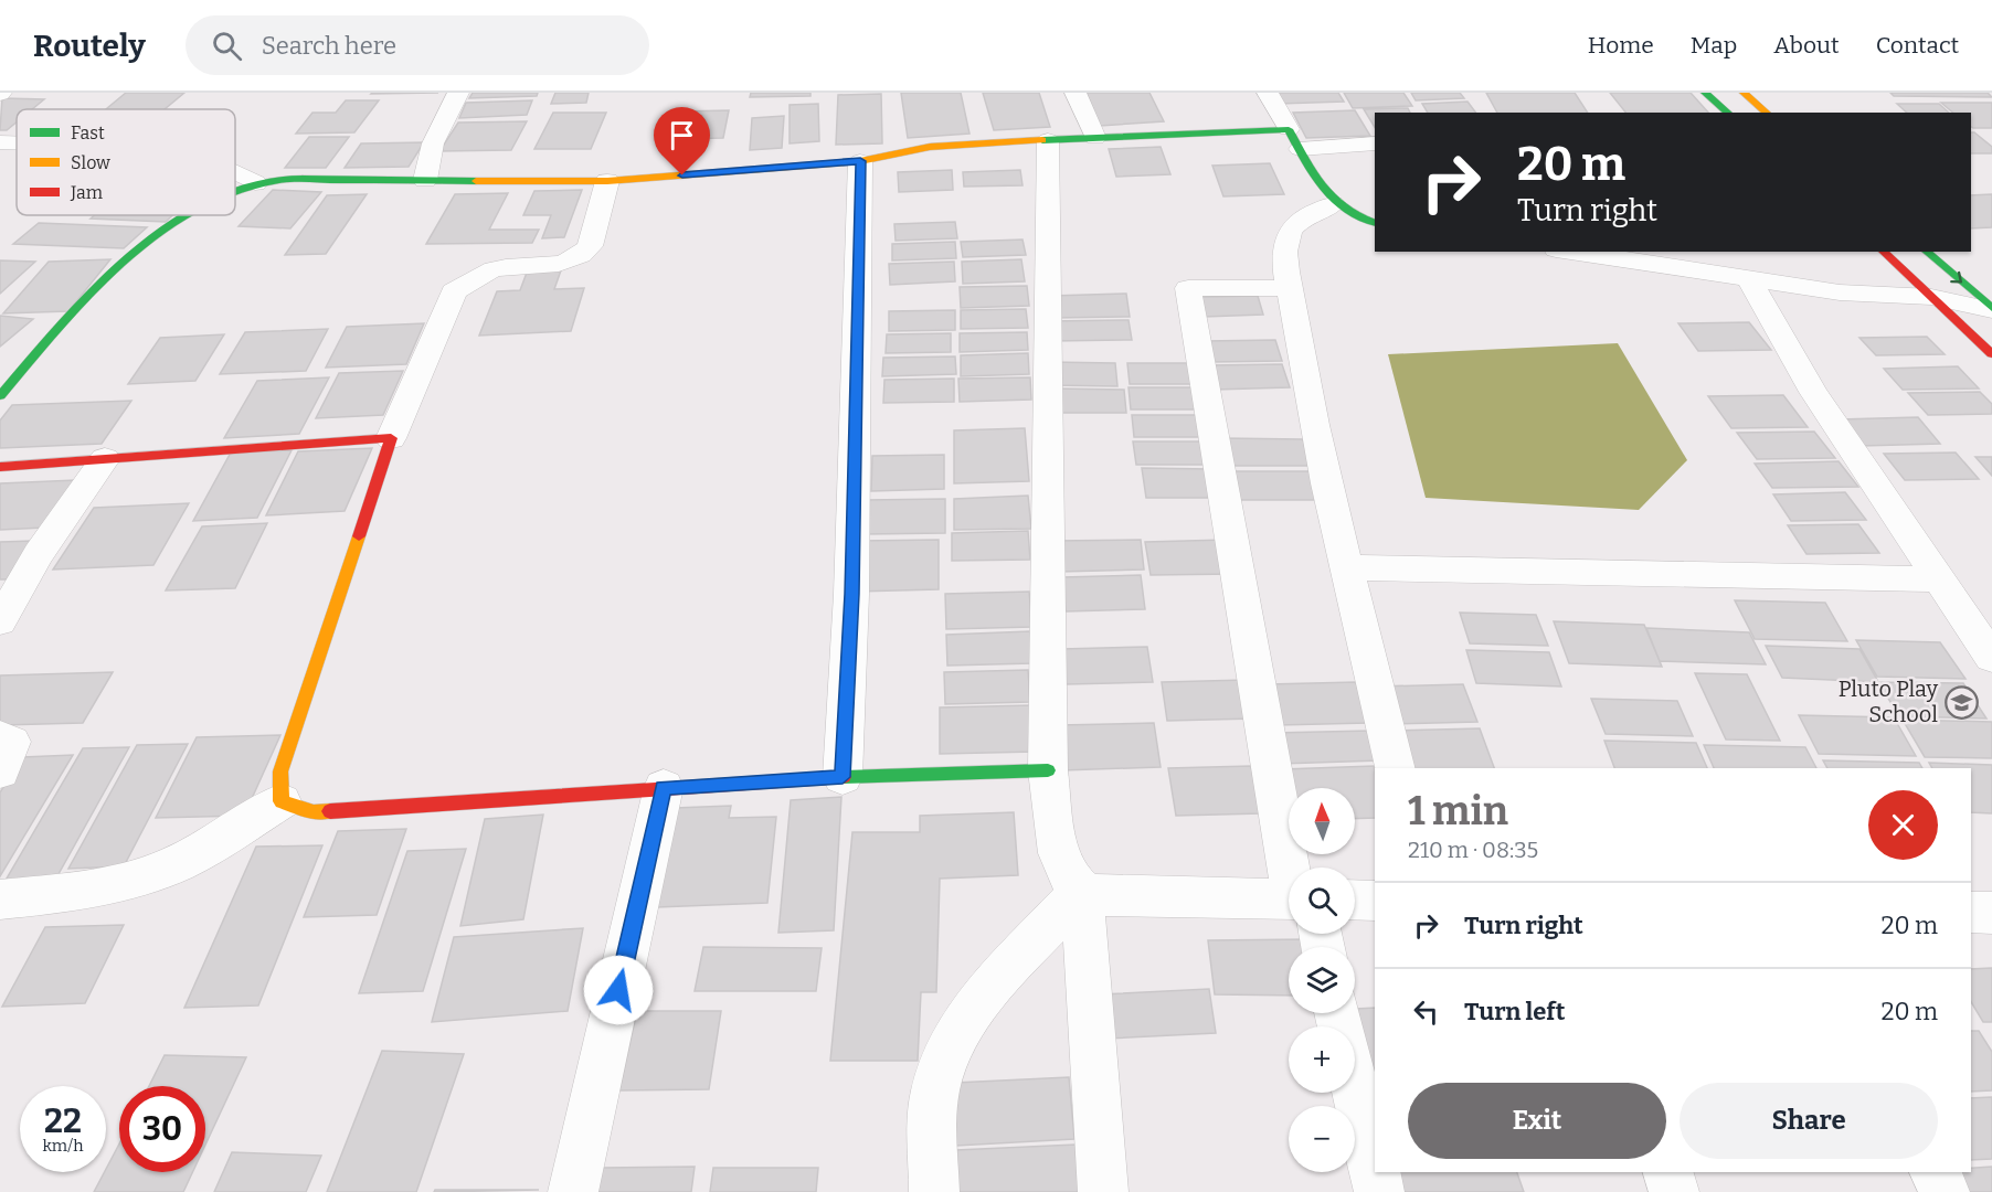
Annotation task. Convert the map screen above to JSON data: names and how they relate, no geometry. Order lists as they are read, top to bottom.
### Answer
{
  "places": {
    "school or university": ["Pluto Play School"]
  },
  "legend": ["Fast", "Slow", "Jam"],
  "north": "top",
  "page": {
    "header": "Routely",
    "search": "Search here",
    "nav": [
      "Home",
      "Map",
      "About",
      "Contact"
    ],
    "turn": ["20 m", "Turn right"],
    "heading": ["1 min", "210 m · 08:35"],
    "map_buttons": ["+", "−"],
    "list": [
      {
        "name": "Turn right",
        "value": "20 m"
      },
      {
        "name": "Turn left",
        "value": "20 m"
      }
    ],
    "buttons": ["Exit", "Share"],
    "speed": "22 km/h",
    "limit": "30"
  }
}
